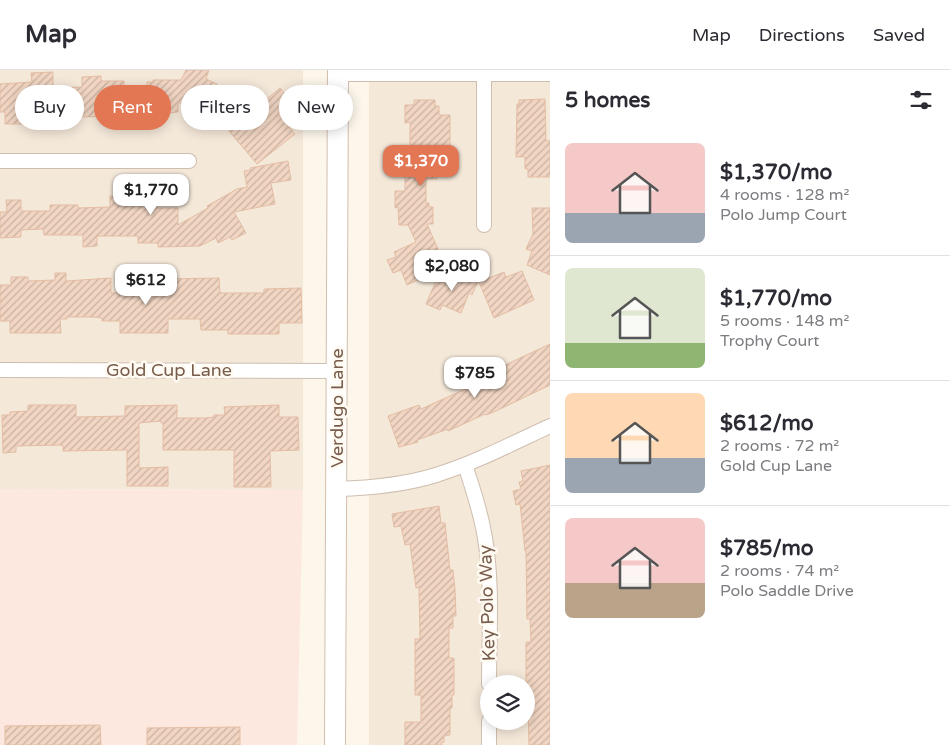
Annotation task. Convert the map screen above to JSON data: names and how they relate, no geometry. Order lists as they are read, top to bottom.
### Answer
{
  "streets": {
    "street": ["Gold Cup Lane", "Verdugo Lane", "Key Polo Way"]
  },
  "crossings": [
    ["Gold Cup Lane", "Verdugo Lane"]
  ],
  "page": {
    "header": "Map",
    "nav": ["Map", "Directions", "Saved"],
    "heading": "5 homes",
    "chip": [
      "Buy",
      "Rent",
      "Filters",
      "New"
    ],
    "list": [
      {
        "name": "$1,370/mo",
        "note": "4 rooms · 128 m² · Polo Jump Court"
      },
      {
        "name": "$1,770/mo",
        "note": "5 rooms · 148 m² · Trophy Court"
      },
      {
        "name": "$612/mo",
        "note": "2 rooms · 72 m² · Gold Cup Lane"
      },
      {
        "name": "$785/mo",
        "note": "2 rooms · 74 m² · Polo Saddle Drive"
      }
    ],
    "price": [
      "$1,370",
      "$1,770",
      "$2,080",
      "$612",
      "$785"
    ]
  }
}
